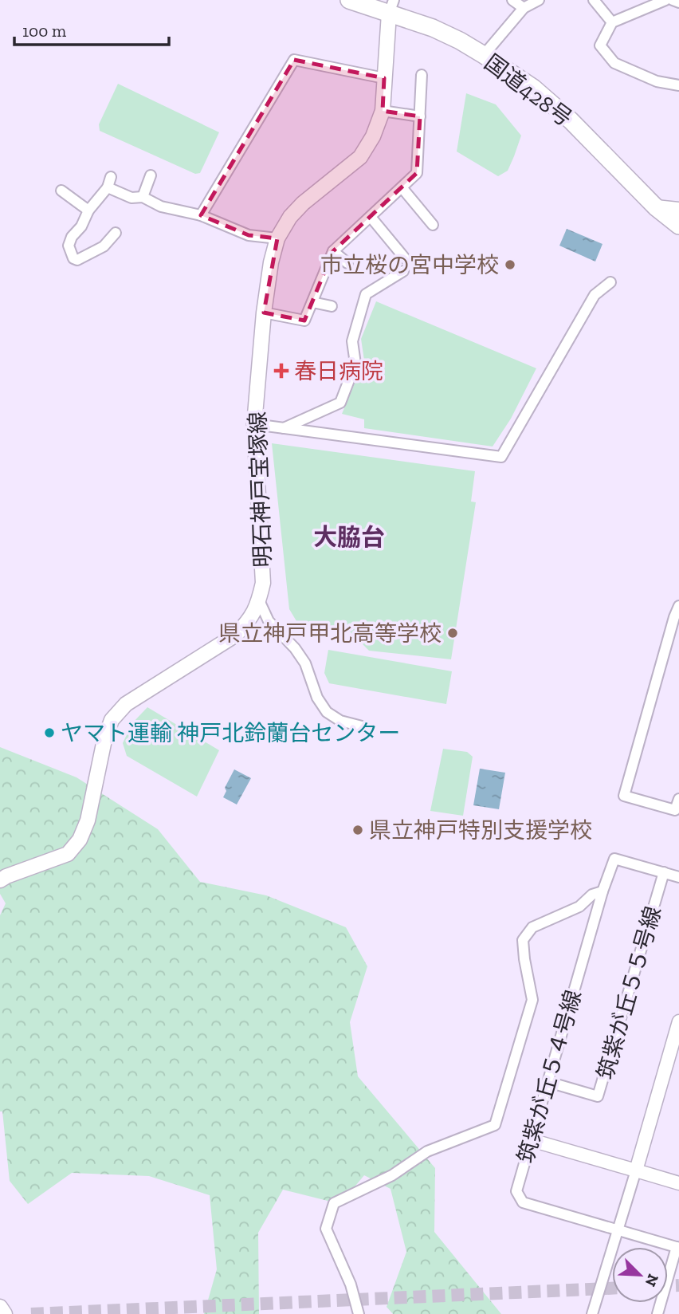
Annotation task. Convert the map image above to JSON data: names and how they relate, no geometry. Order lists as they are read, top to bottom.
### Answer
{
  "streets": {
    "highway": ["国道428号"],
    "main road": ["明石神戸宝塚線"],
    "street": ["筑紫が丘５５号線", "筑紫が丘５４号線"]
  },
  "crossings": [
    ["国道428号", "明石神戸宝塚線"],
    ["筑紫が丘５５号線", "筑紫が丘５４号線"]
  ],
  "districts": ["大脇台"],
  "places": {
    "other": [
      "市立桜の宮中学校",
      "県立神戸甲北高等学校",
      "ヤマト運輸 神戸北鈴蘭台センター",
      "県立神戸特別支援学校"
    ],
    "health": ["春日病院"]
  },
  "scale_bar": "100 m",
  "north": "bottom right"
}
